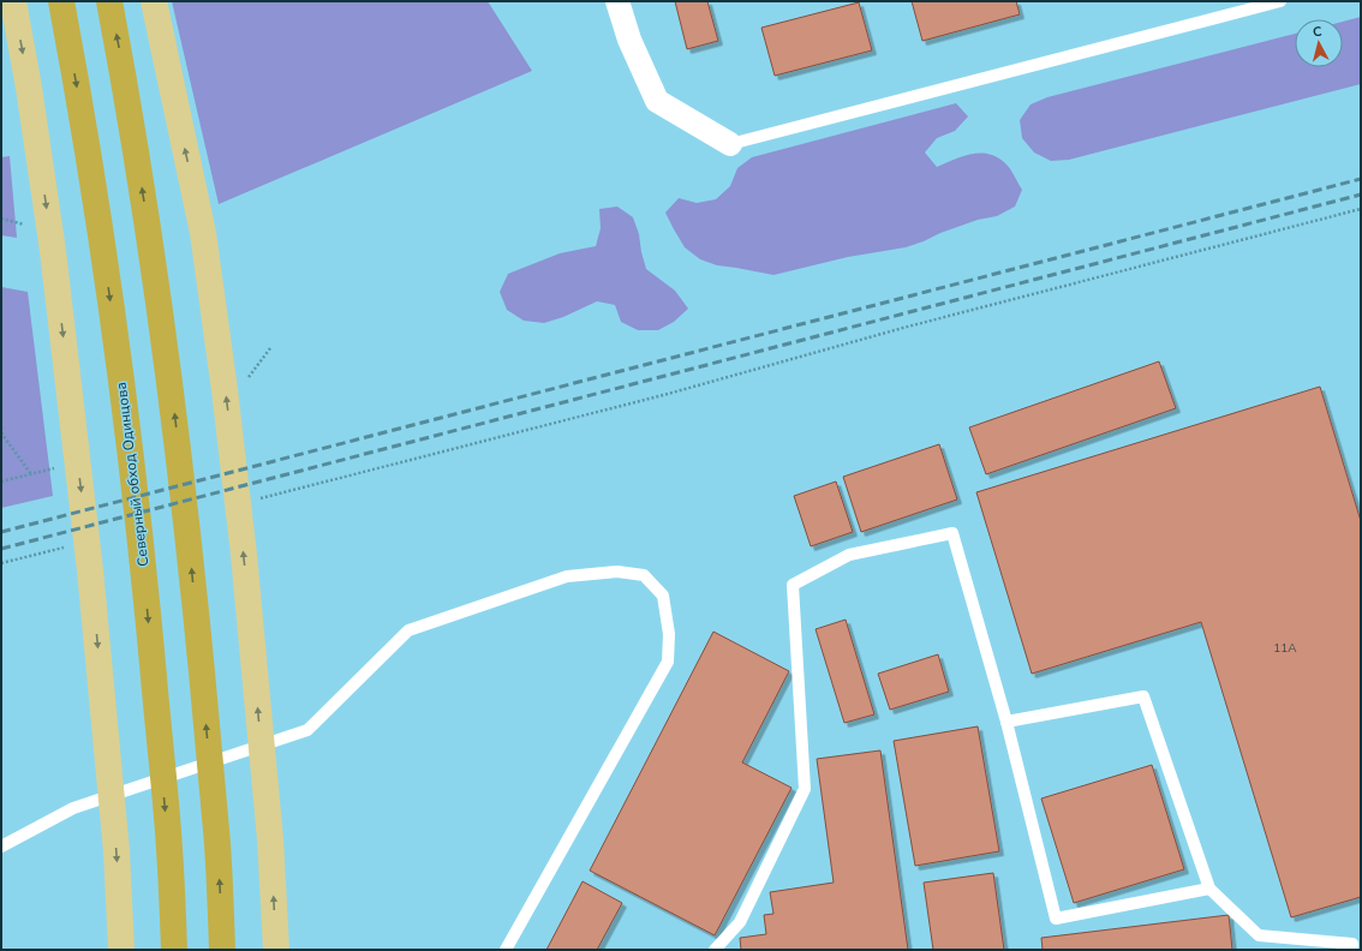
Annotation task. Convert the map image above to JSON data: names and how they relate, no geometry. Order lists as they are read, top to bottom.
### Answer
{
  "streets": {
    "highway": ["Северный обход Одинцова"]
  },
  "house_numbers": ["11А"],
  "north": "top"
}
